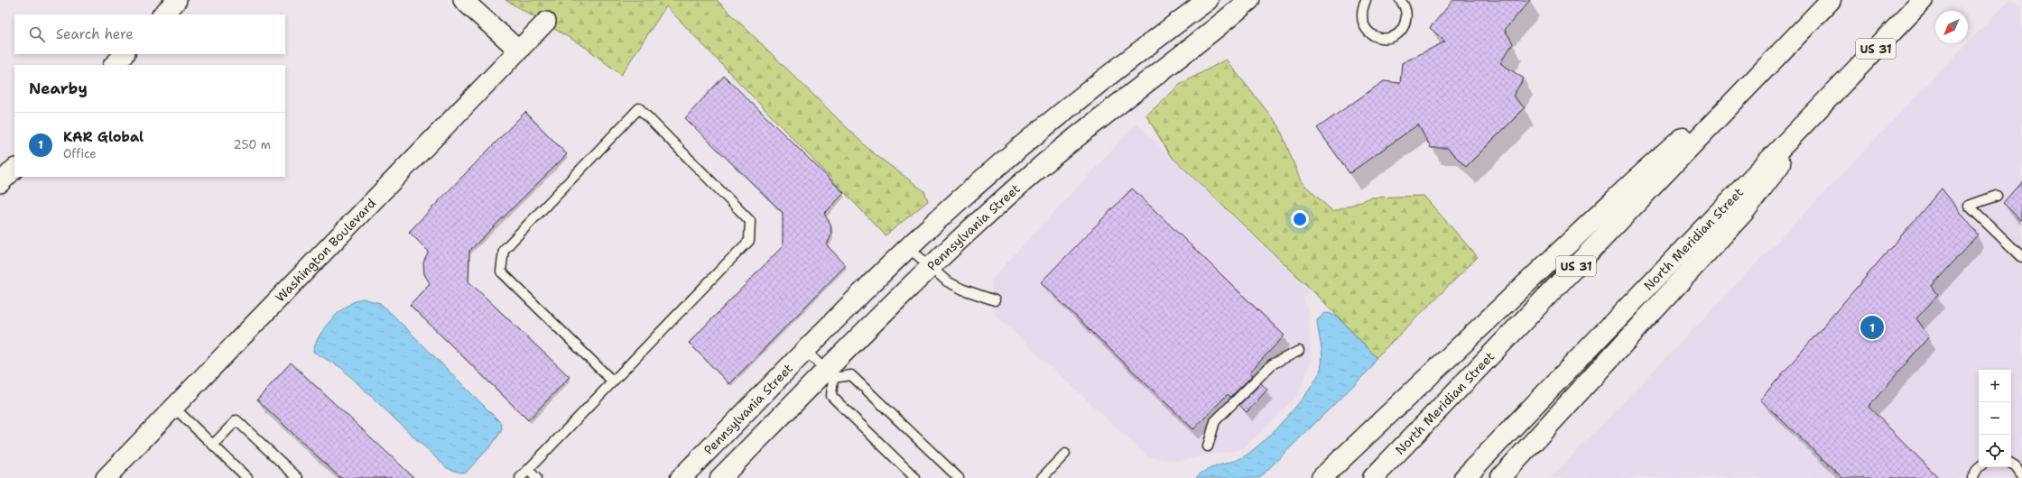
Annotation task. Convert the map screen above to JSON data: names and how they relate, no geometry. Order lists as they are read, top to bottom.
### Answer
{
  "streets": {
    "main road": ["US 31", "Pennsylvania Street", "North Meridian Street"],
    "street": ["Washington Boulevard"]
  },
  "north": "bottom left",
  "page": {
    "search": "Search here",
    "heading": "Nearby",
    "list": [
      {
        "mark": "1",
        "name": "KAR Global",
        "note": "Office",
        "value": "250 m"
      }
    ],
    "pins": "1",
    "map_buttons": ["+", "−"]
  }
}
